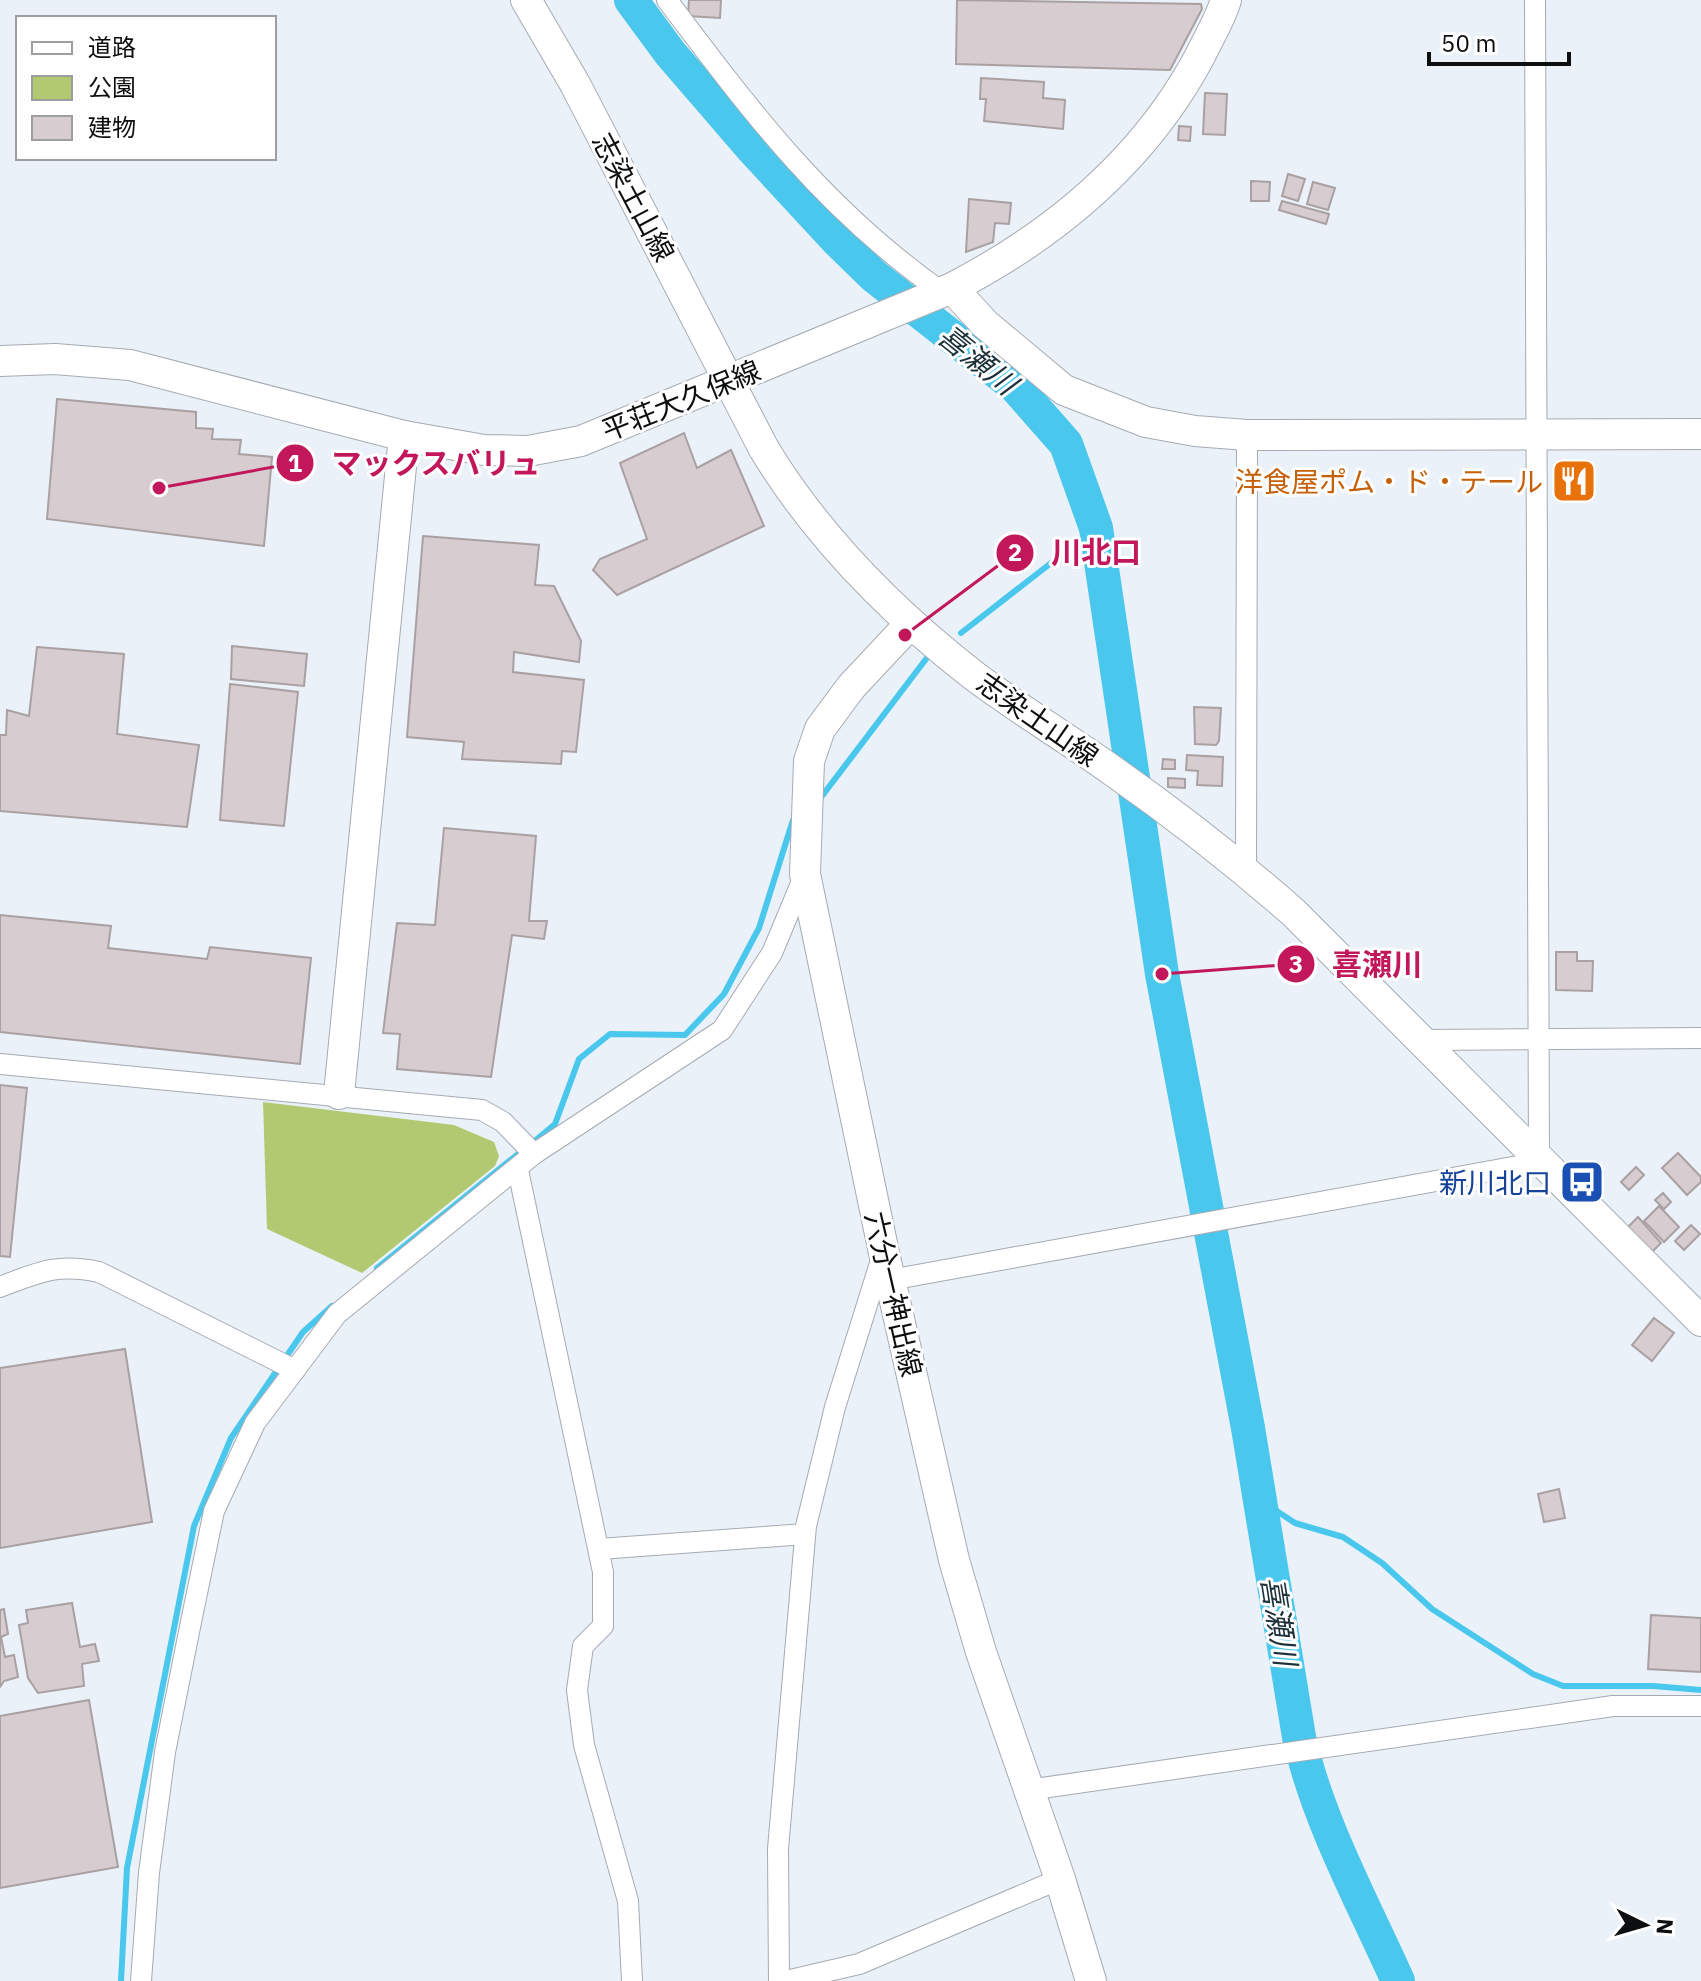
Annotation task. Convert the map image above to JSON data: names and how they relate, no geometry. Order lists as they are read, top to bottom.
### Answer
{
  "streets": {
    "main road": ["志染土山線", "平荘大久保線", "六分一神出線"]
  },
  "crossings": [
    ["志染土山線", "平荘大久保線"],
    ["志染土山線", "六分一神出線"]
  ],
  "water": ["喜瀬川"],
  "places": {
    "restaurant": ["洋食屋ポム・ド・テール"],
    "other": ["マックスバリュ", "川北口", "喜瀬川"],
    "bus stop": ["新川北口"]
  },
  "legend": ["道路", "公園", "建物"],
  "scale_bar": "50 m",
  "north": "right"
}
